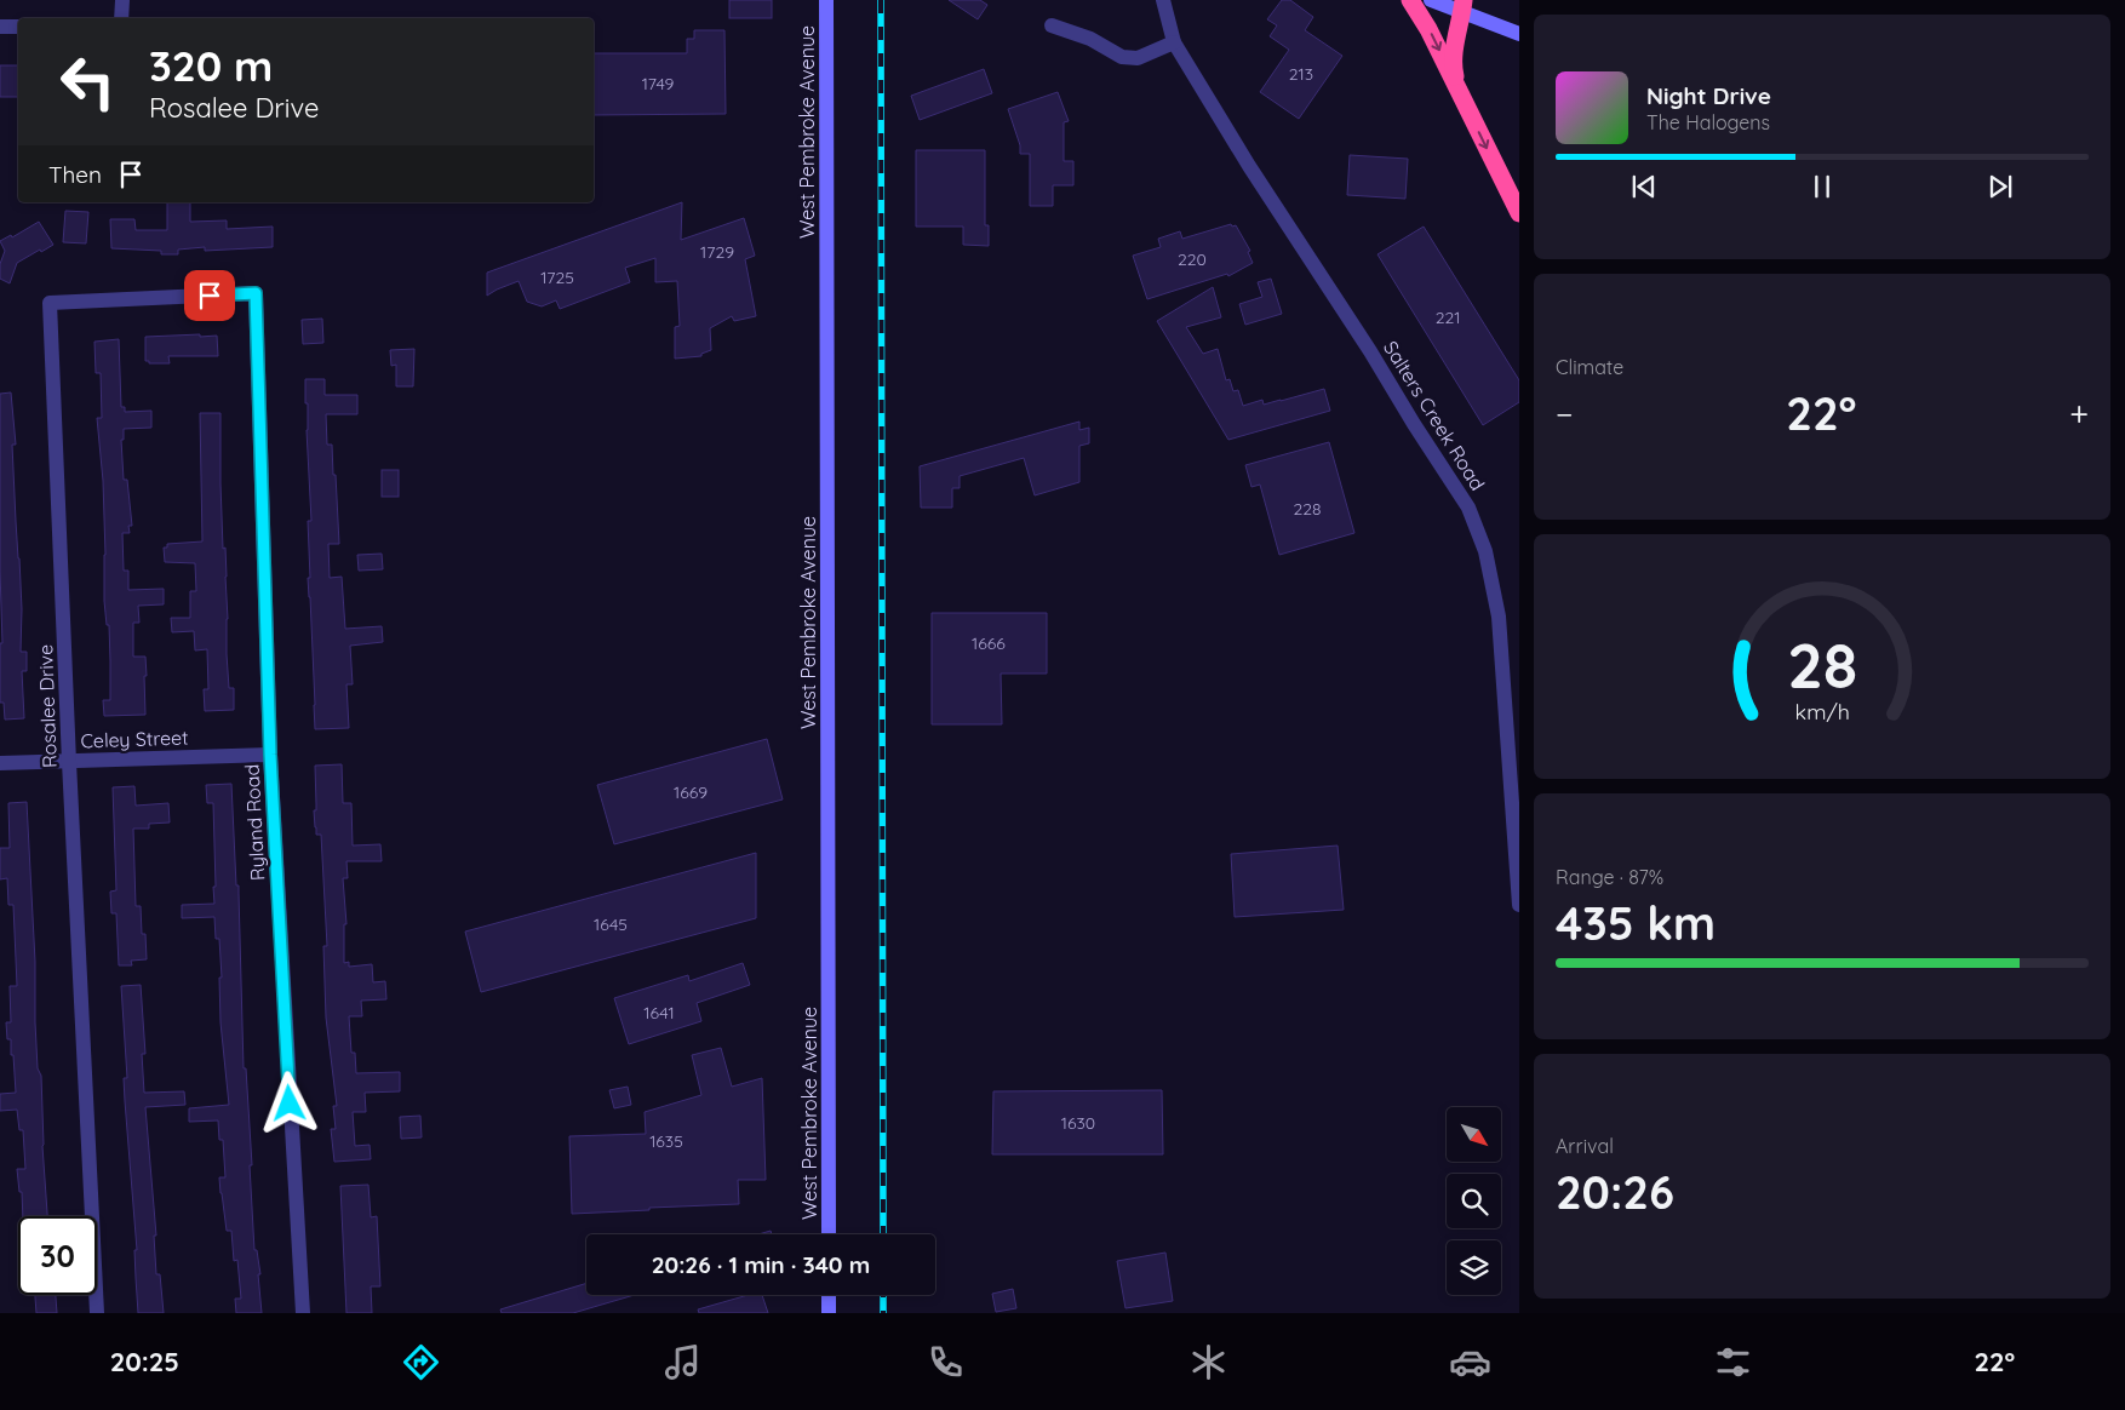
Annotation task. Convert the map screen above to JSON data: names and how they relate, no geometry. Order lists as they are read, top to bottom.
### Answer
{
  "streets": {
    "main road": ["West Pembroke Avenue"],
    "street": [
      "Salters Creek Road",
      "Rosalee Drive",
      "Celey Street",
      "Ryland Road"
    ]
  },
  "crossings": [
    ["Rosalee Drive", "Celey Street"],
    ["Rosalee Drive", "Ryland Road"],
    ["Celey Street", "Ryland Road"]
  ],
  "house_numbers": [
    "213",
    "1749",
    "1729",
    "220",
    "1725",
    "221",
    "228",
    "1666",
    "1669",
    "1645",
    "1641",
    "1630",
    "1635"
  ],
  "north": "bottom right",
  "page": {
    "turn": ["320 m", "Rosalee Drive"],
    "song": ["Night Drive", "The Halogens"],
    "then": "Then",
    "tile": [
      "Climate",
      ["Range · 87%", "435 km"],
      ["Arrival", "20:26"]
    ],
    "heat": ["−", "22°", "+"],
    "limit": "30",
    "trip": "20:26 · 1 min · 340 m",
    "tabs": ["20:25", "22°"],
    "gauge": ["28", "km/h"]
  }
}
